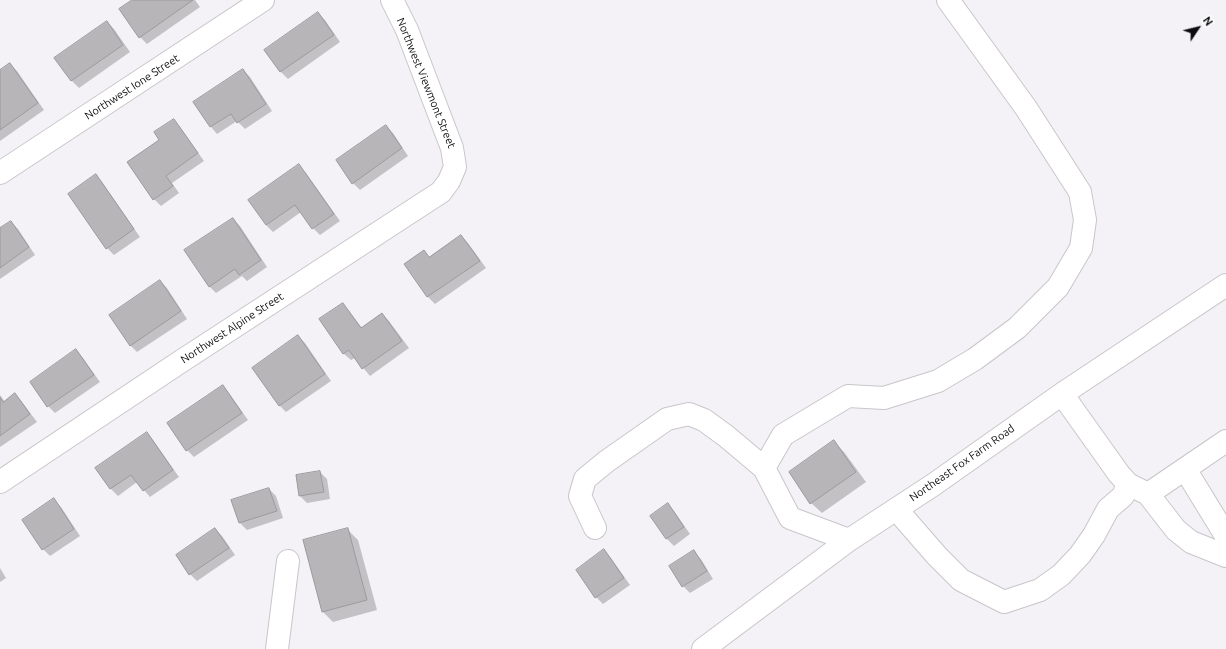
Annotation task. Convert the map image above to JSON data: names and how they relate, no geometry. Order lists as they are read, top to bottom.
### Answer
{
  "streets": {
    "street": [
      "Northwest Viewmont Street",
      "Northwest Ione Street",
      "Northwest Alpine Street",
      "Northeast Fox Farm Road"
    ]
  },
  "crossings": [
    ["Northwest Viewmont Street", "Northwest Alpine Street"]
  ],
  "north": "top right"
}
